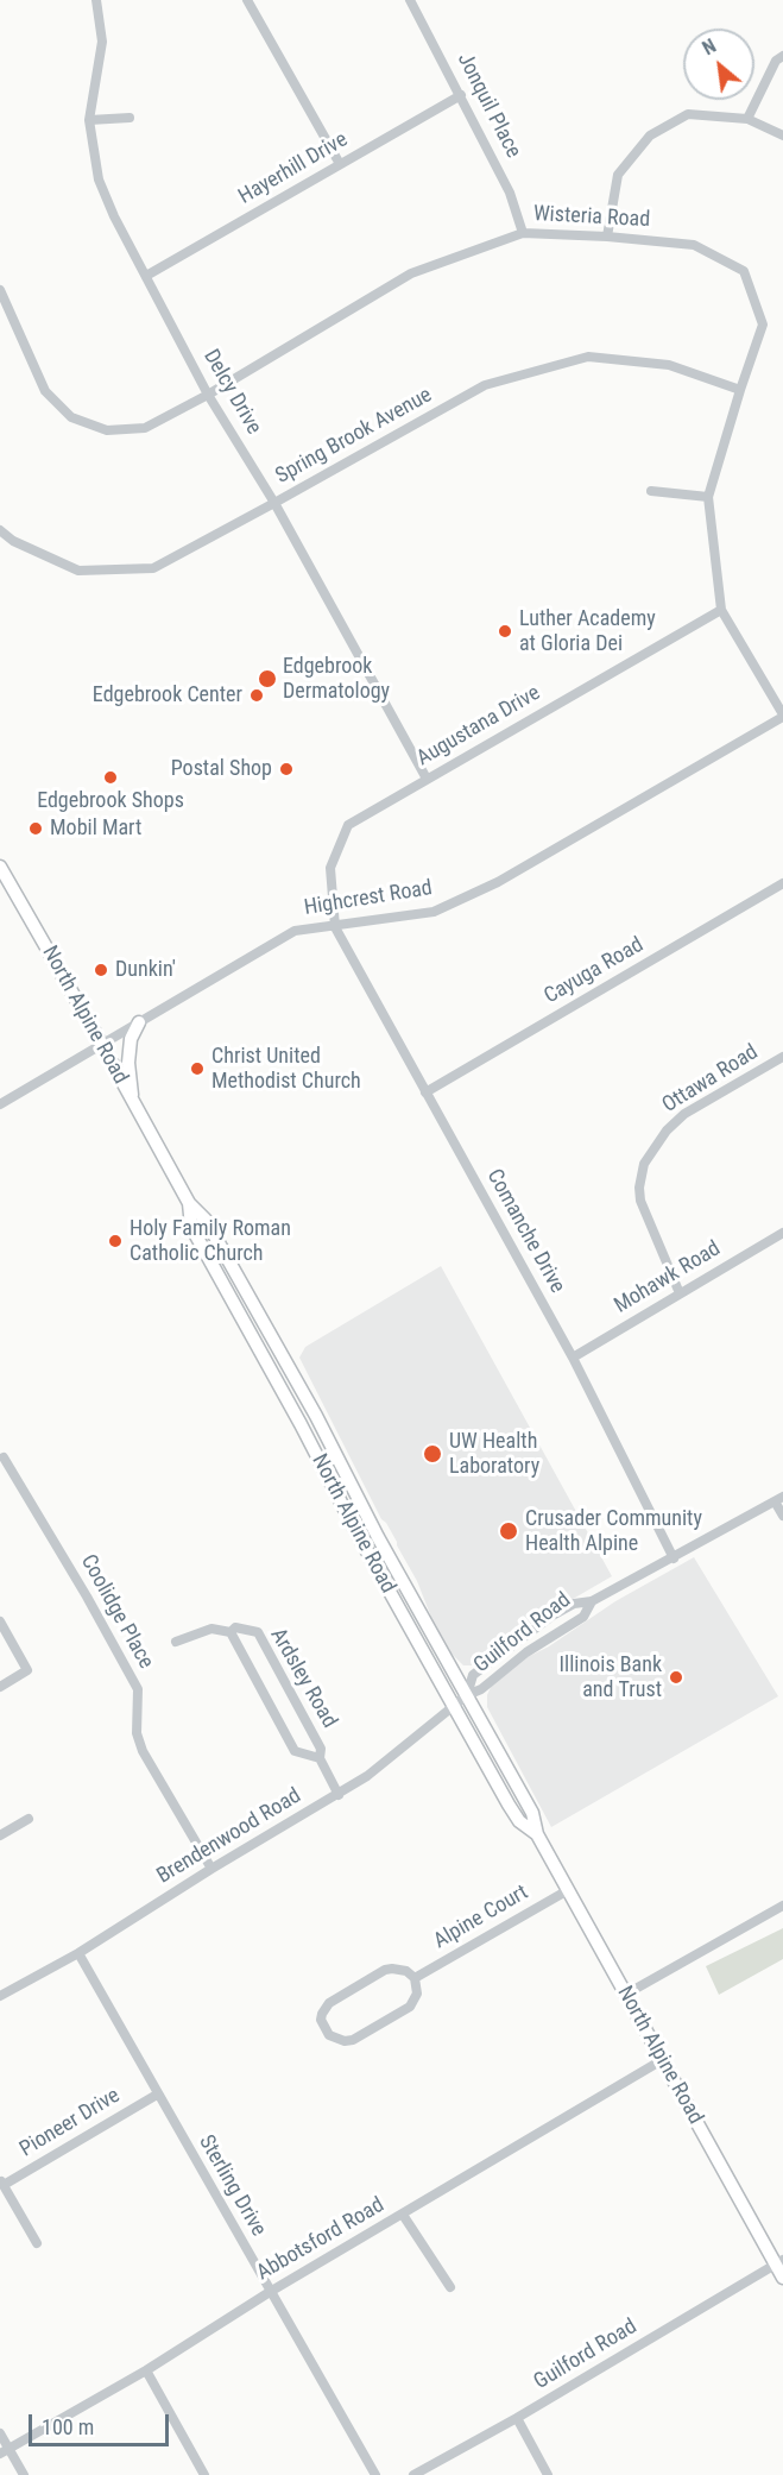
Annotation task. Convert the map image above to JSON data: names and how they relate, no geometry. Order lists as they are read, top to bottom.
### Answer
{
  "streets": {
    "main road": ["North Alpine Road"],
    "street": [
      "Jonquil Place",
      "Hayerhill Drive",
      "Wisteria Road",
      "Delcy Drive",
      "Spring Brook Avenue",
      "Augustana Drive",
      "Highcrest Road",
      "Cayuga Road",
      "Ottawa Road",
      "Comanche Drive",
      "Mohawk Road",
      "Coolidge Place",
      "Guilford Road",
      "Ardsley Road",
      "Brendenwood Road",
      "Alpine Court",
      "Pioneer Drive",
      "Sterling Drive",
      "Abbotsford Road"
    ]
  },
  "crossings": [
    ["Jonquil Place", "Hayerhill Drive"],
    ["Jonquil Place", "Wisteria Road"],
    ["Hayerhill Drive", "Delcy Drive"],
    ["Wisteria Road", "Delcy Drive"],
    ["Wisteria Road", "Spring Brook Avenue"],
    ["Wisteria Road", "Augustana Drive"],
    ["Wisteria Road", "Highcrest Road"],
    ["Delcy Drive", "Spring Brook Avenue"],
    ["Delcy Drive", "Augustana Drive"],
    ["Augustana Drive", "Highcrest Road"],
    ["Augustana Drive", "Comanche Drive"],
    ["Highcrest Road", "North Alpine Road"],
    ["Highcrest Road", "Comanche Drive"],
    ["Cayuga Road", "Comanche Drive"],
    ["North Alpine Road", "Guilford Road"],
    ["North Alpine Road", "Brendenwood Road"],
    ["North Alpine Road", "Alpine Court"],
    ["North Alpine Road", "Abbotsford Road"],
    ["Ottawa Road", "Mohawk Road"],
    ["Comanche Drive", "Mohawk Road"],
    ["Comanche Drive", "Guilford Road"],
    ["Coolidge Place", "Brendenwood Road"],
    ["Guilford Road", "Brendenwood Road"],
    ["Ardsley Road", "Brendenwood Road"],
    ["Brendenwood Road", "Sterling Drive"],
    ["Pioneer Drive", "Sterling Drive"],
    ["Sterling Drive", "Abbotsford Road"]
  ],
  "places": [
    "Luther Academy at Gloria Dei",
    "Edgebrook Dermatology",
    "Edgebrook Center",
    "Postal Shop",
    "Edgebrook Shops",
    "Mobil Mart",
    "Dunkin'",
    "Christ United Methodist Church",
    "Holy Family Roman Catholic Church",
    "UW Health Laboratory",
    "Crusader Community Health Alpine",
    "Illinois Bank and Trust"
  ],
  "scale_bar": "100 m",
  "north": "top left"
}
